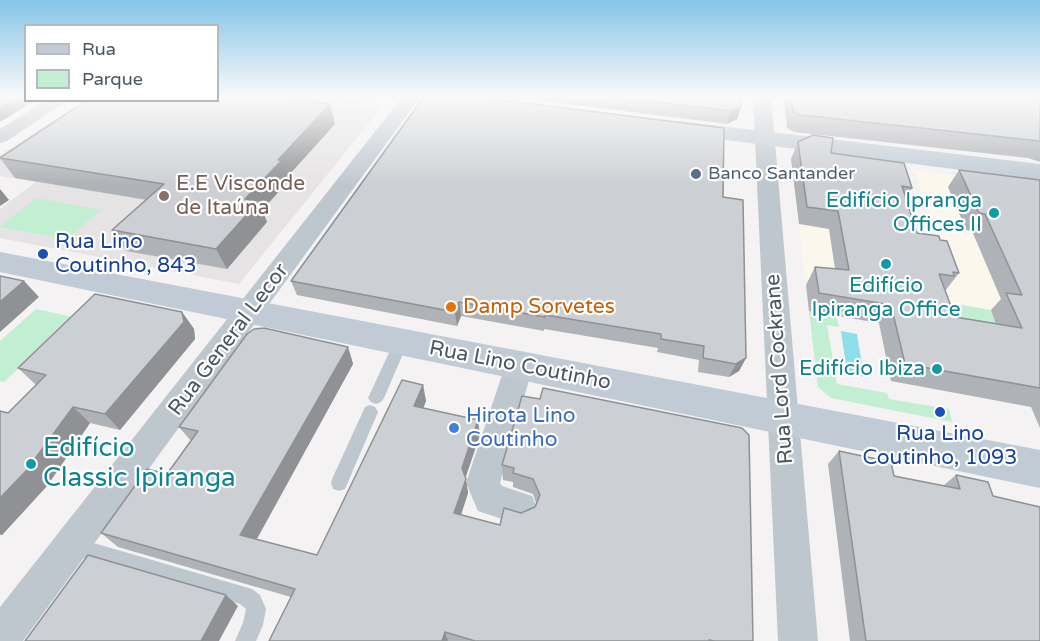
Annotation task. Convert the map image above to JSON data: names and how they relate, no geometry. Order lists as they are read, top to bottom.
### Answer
{
  "streets": {
    "street": ["Rua General Lecor", "Rua Lino Coutinho", "Rua Lord Cockrane"]
  },
  "crossings": [
    ["Rua General Lecor", "Rua Lino Coutinho"],
    ["Rua Lino Coutinho", "Rua Lord Cockrane"]
  ],
  "places": [
    "Banco Santander",
    "E.E Visconde de Itaúna",
    "Edifício Ipranga Offices II",
    "Rua Lino Coutinho, 843",
    "Edifício Ipiranga Office",
    "Damp Sorvetes",
    "Edifício Ibiza",
    "Rua Lino Coutinho, 1093",
    "Hirota Lino Coutinho",
    "Edifício Classic Ipiranga"
  ],
  "legend": ["Rua", "Parque"]
}
